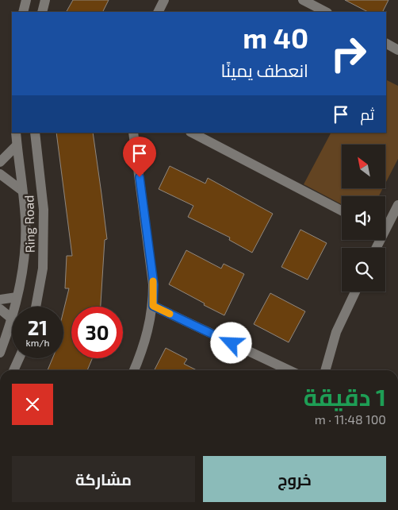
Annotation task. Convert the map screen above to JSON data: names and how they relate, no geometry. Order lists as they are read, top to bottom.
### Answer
{
  "streets": {
    "street": ["Ring Road"]
  },
  "north": "top left",
  "page": {
    "turn": ["40 m", "انعطف يمينًا"],
    "then": "ثم",
    "speed": "21 km/h",
    "limit": "30",
    "heading": ["1 دقيقة", "100 m · 11:48"],
    "buttons": ["خروج", "مشاركة"]
  }
}
